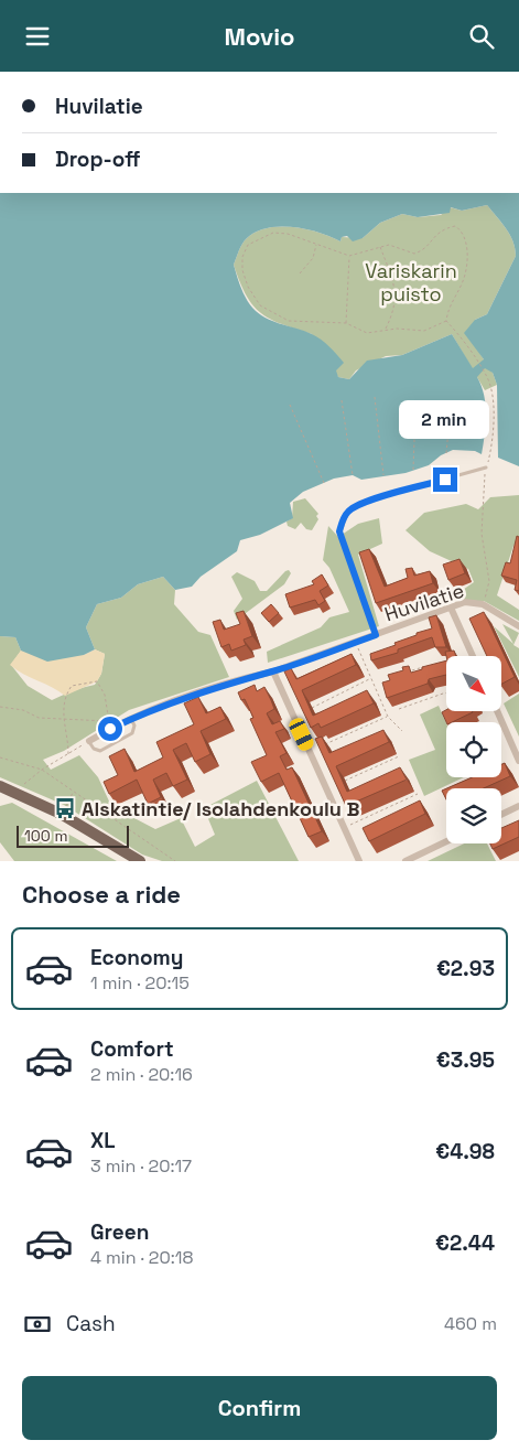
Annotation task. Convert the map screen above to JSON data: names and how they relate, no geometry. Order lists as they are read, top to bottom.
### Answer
{
  "streets": {
    "street": ["Huvilatie"]
  },
  "parks": ["Variskarin puisto"],
  "places": {
    "bus stop": ["Alskatintie/ Isolahdenkoulu B"]
  },
  "scale_bar": "100 m",
  "north": "bottom right",
  "page": {
    "header": "Movio",
    "banner": ["Huvilatie", "Drop-off"],
    "bubble": "2 min",
    "scale": "100 m",
    "heading": "Choose a ride",
    "list": [
      {
        "name": "Economy",
        "note": "1 min · 20:15",
        "value": "€2.93"
      },
      {
        "name": "Comfort",
        "note": "2 min · 20:16",
        "value": "€3.95"
      },
      {
        "name": "XL",
        "note": "3 min · 20:17",
        "value": "€4.98"
      },
      {
        "name": "Green",
        "note": "4 min · 20:18",
        "value": "€2.44"
      }
    ],
    "pay": ["Cash", "460 m"],
    "buttons": "Confirm"
  }
}
